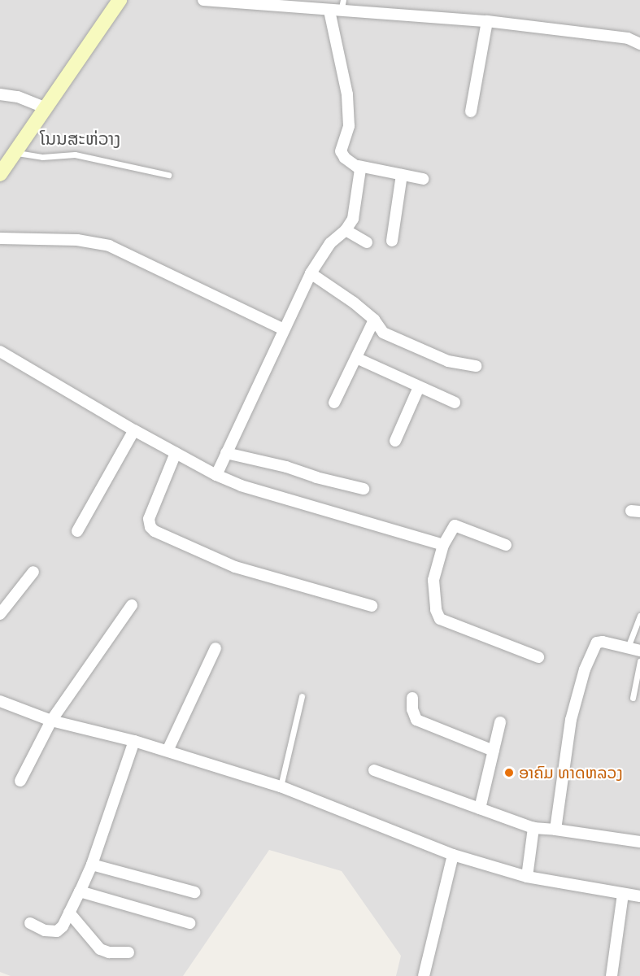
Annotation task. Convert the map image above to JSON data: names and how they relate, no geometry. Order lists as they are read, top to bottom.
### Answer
{
  "districts": ["ໂນນສະຫ່ວາງ"],
  "places": ["ອາຄົມ ທາດຫລວງ"]
}
